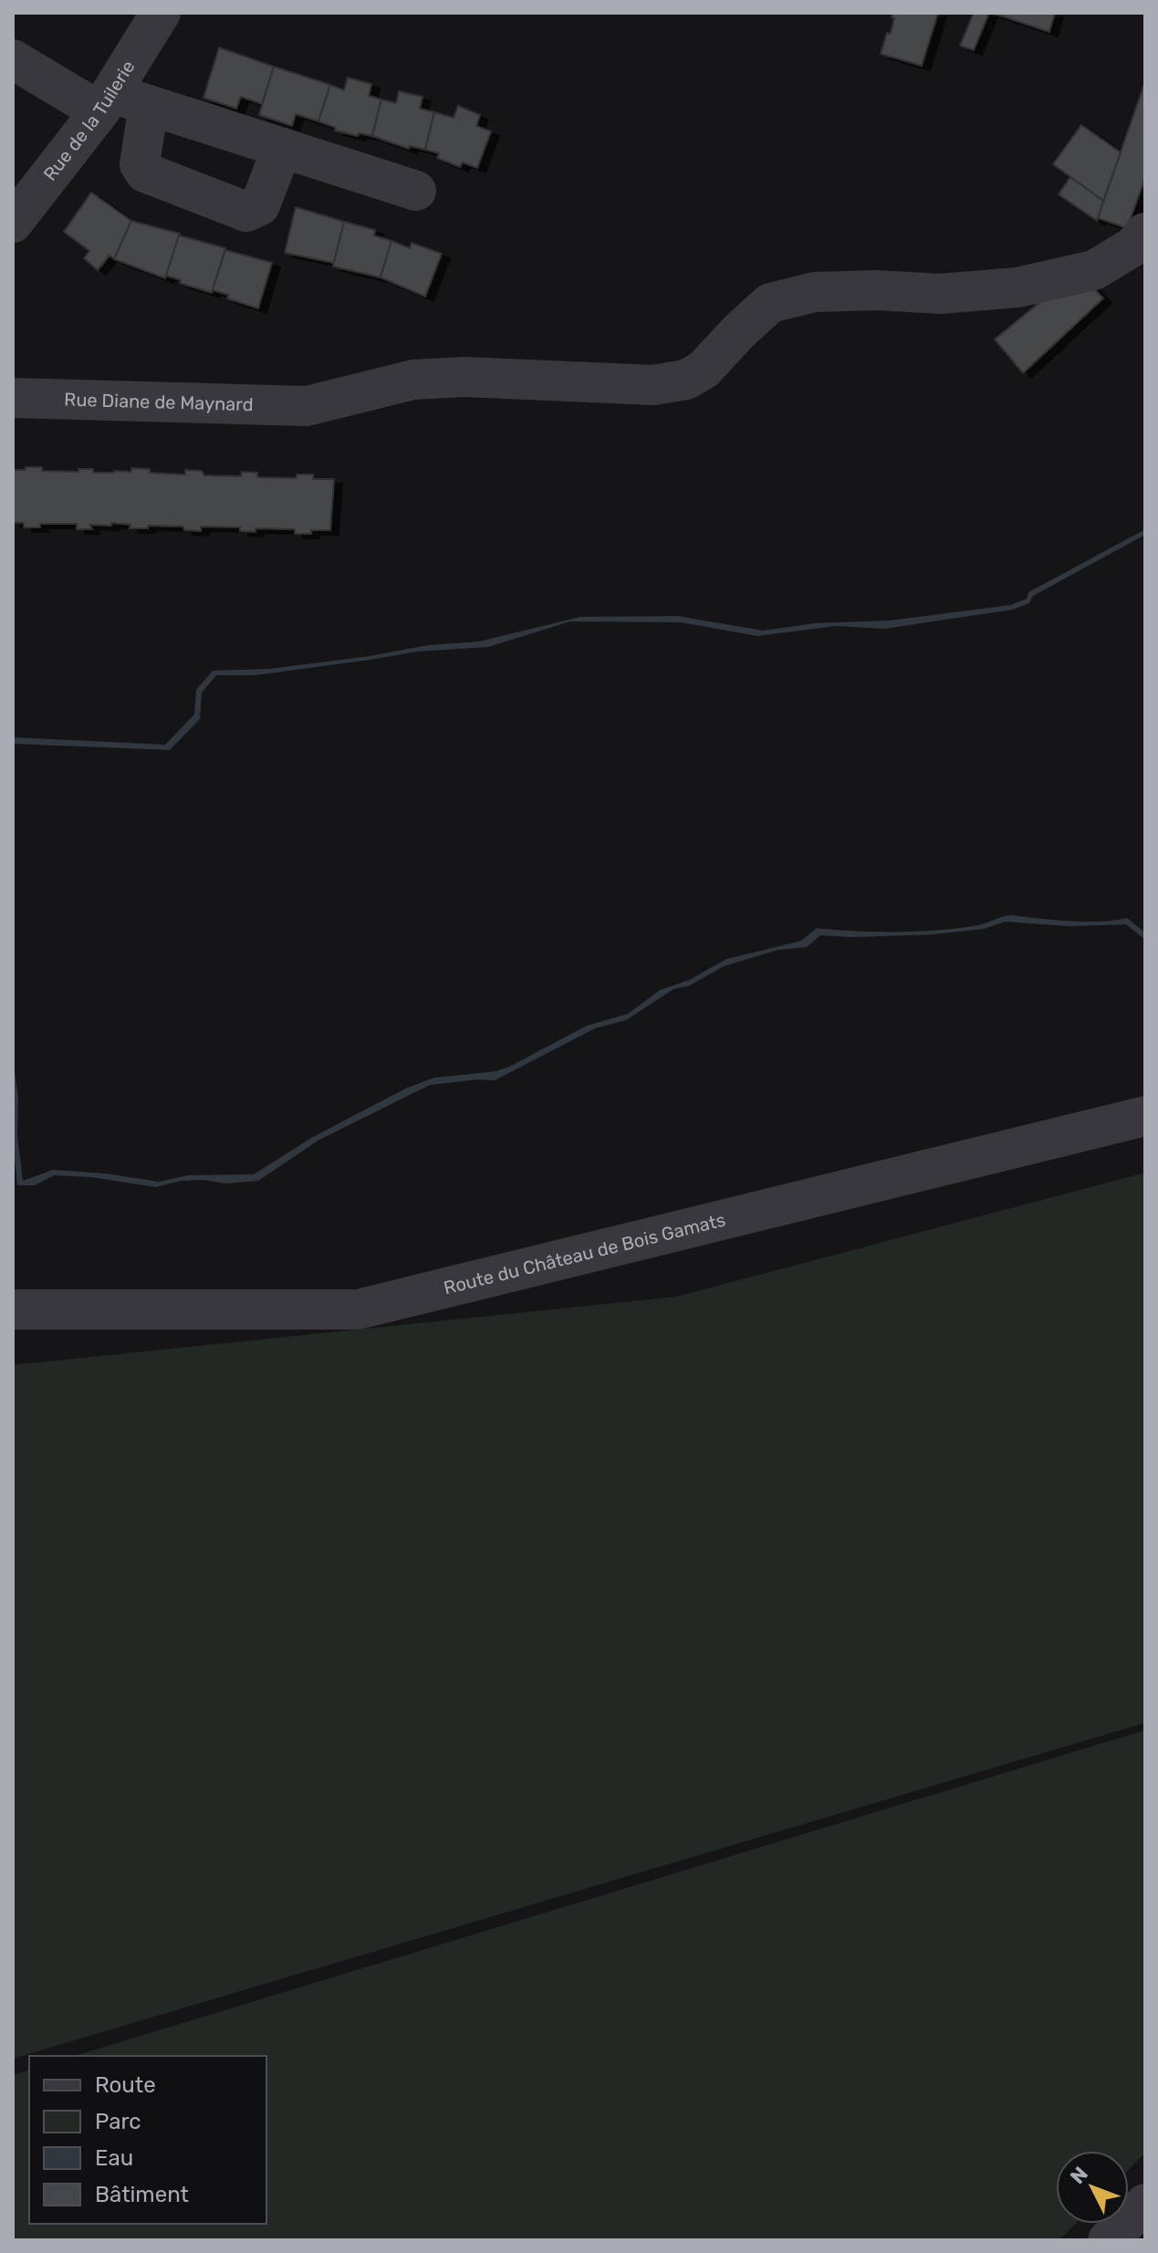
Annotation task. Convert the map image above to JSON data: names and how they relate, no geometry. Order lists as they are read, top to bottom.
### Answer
{
  "streets": {
    "street": ["Rue de la Tuilerie", "Rue Diane de Maynard", "Route du Château de Bois Gamats"]
  },
  "legend": [
    "Route",
    "Parc",
    "Eau",
    "Bâtiment"
  ],
  "north": "top left"
}
